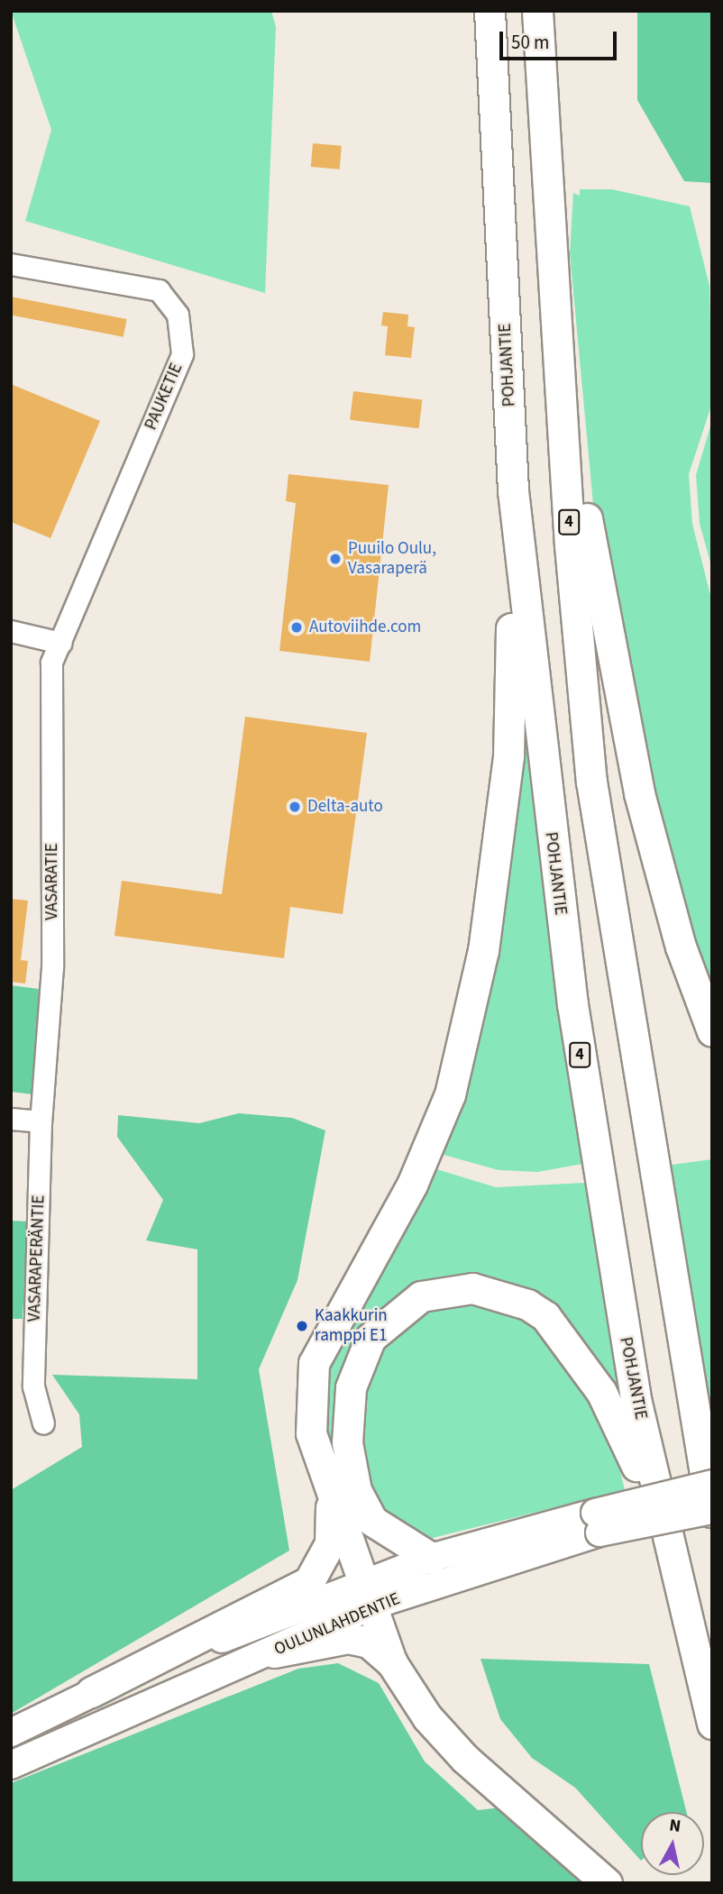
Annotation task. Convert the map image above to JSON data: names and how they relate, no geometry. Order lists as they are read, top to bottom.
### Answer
{
  "streets": {
    "highway": ["POHJANTIE", "4"],
    "main road": ["OULUNLAHDENTIE"],
    "street": ["PAUKETIE", "VASARATIE", "VASARAPERÄNTIE"]
  },
  "crossings": [
    ["PAUKETIE", "VASARATIE"],
    ["4", "OULUNLAHDENTIE"],
    ["VASARATIE", "VASARAPERÄNTIE"]
  ],
  "places": [
    "Puuilo Oulu, Vasaraperä",
    "Autoviihde.com",
    "Delta-auto",
    "Kaakkurin ramppi E1"
  ],
  "scale_bar": "50 m",
  "north": "top"
}
